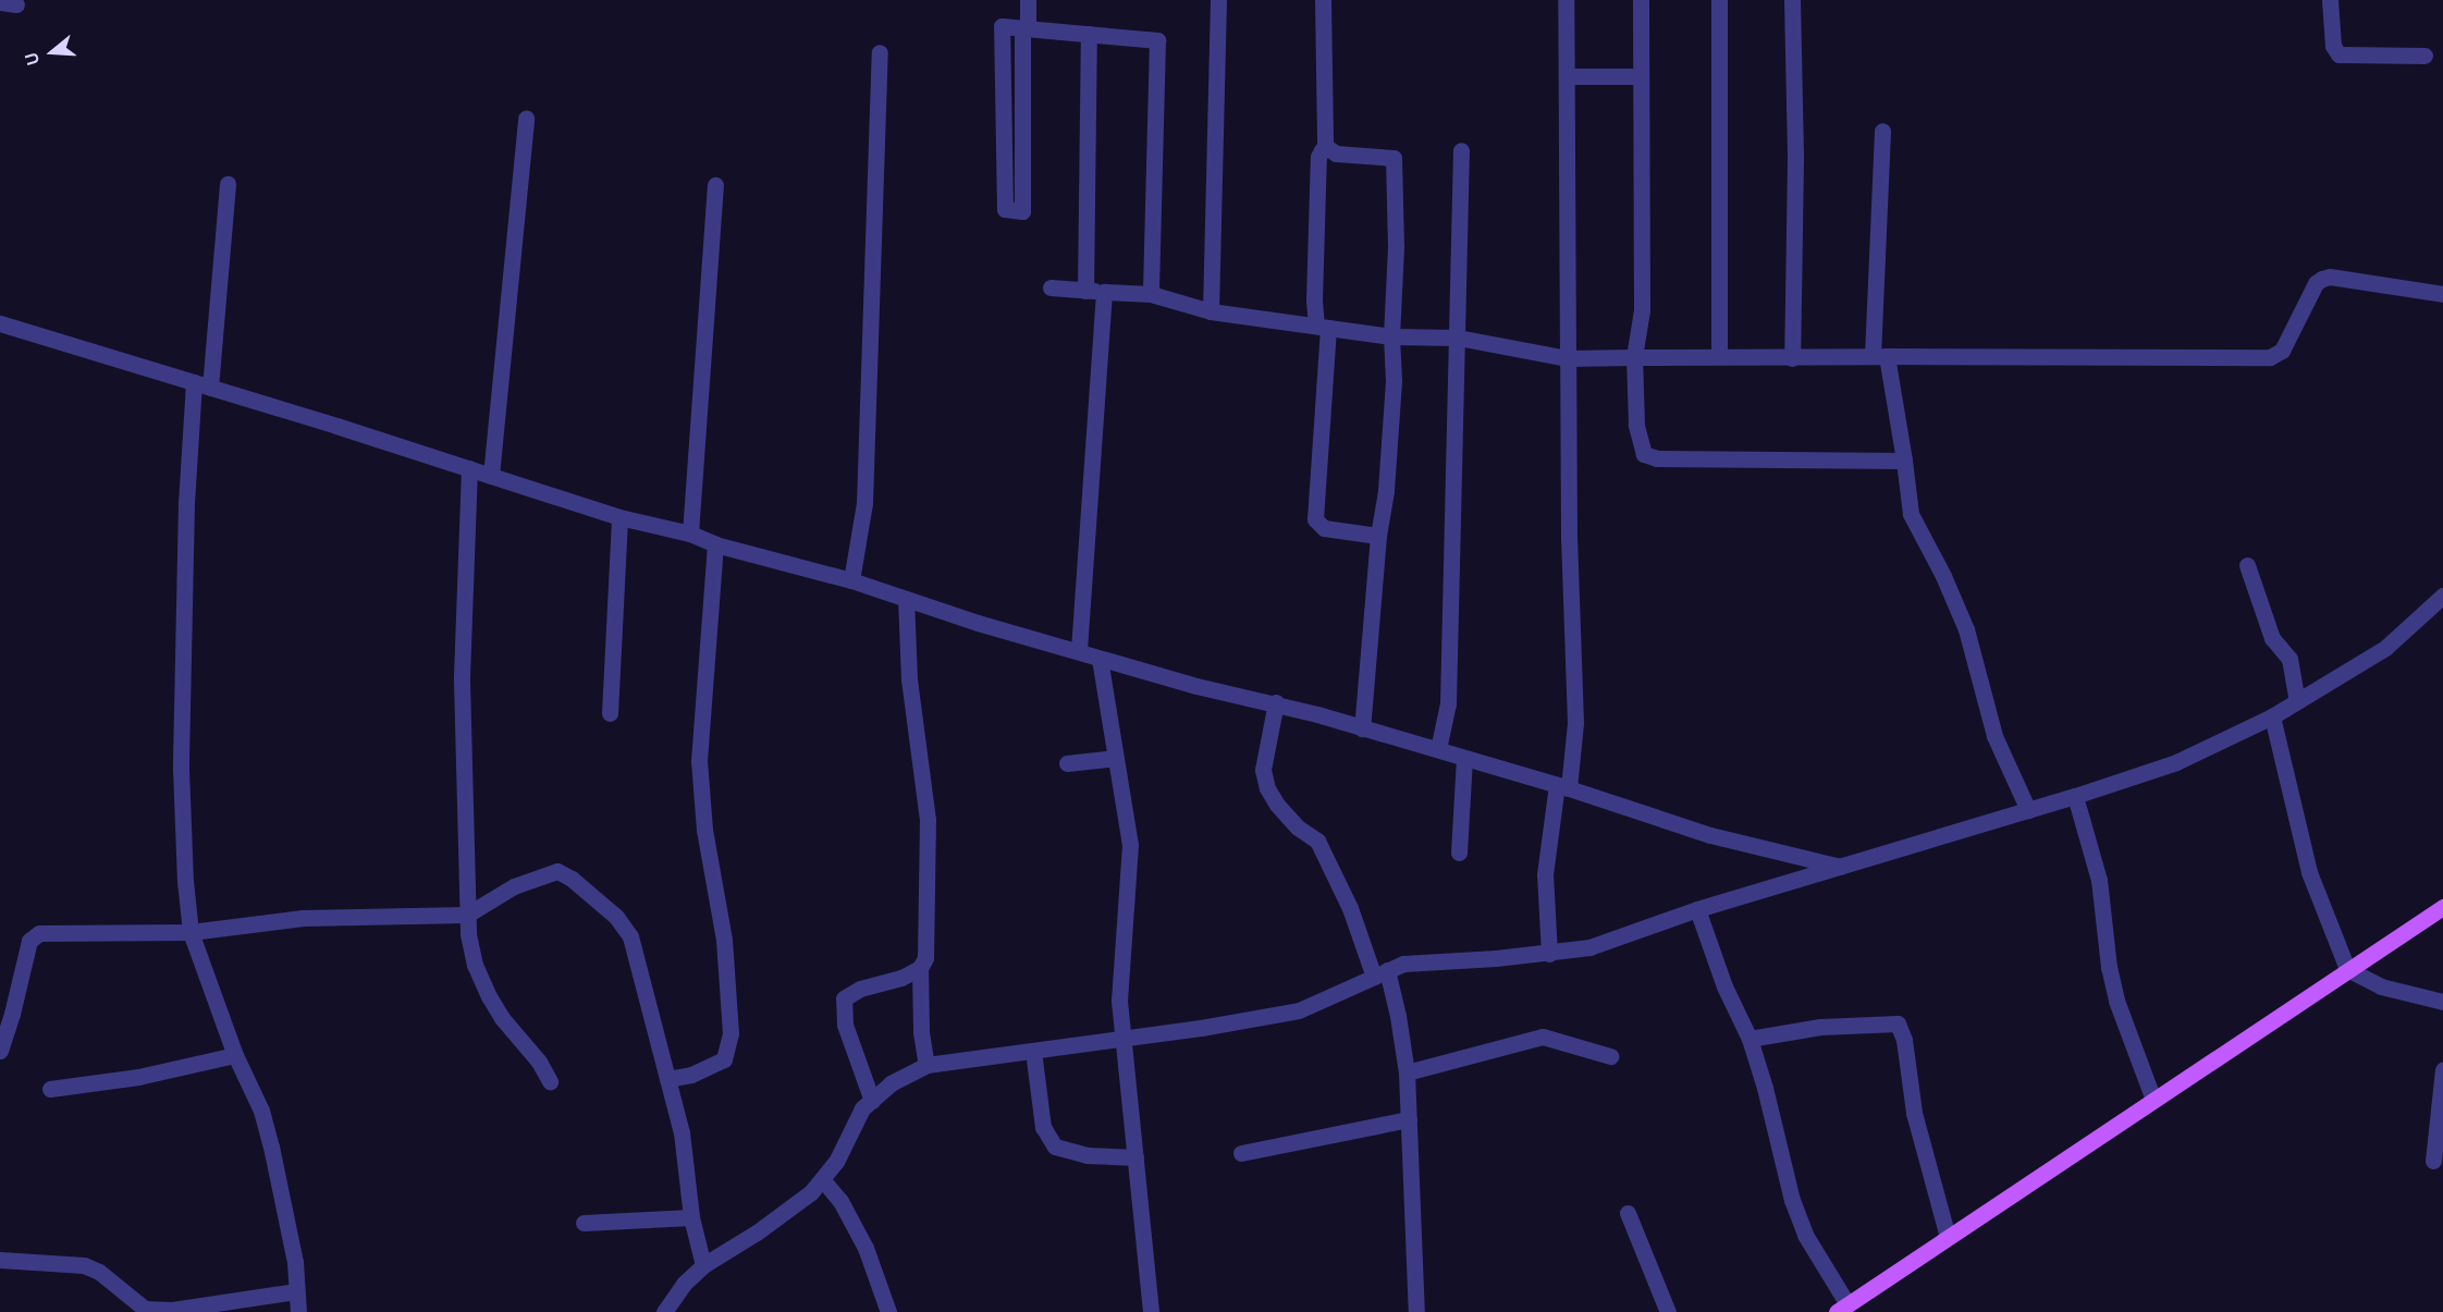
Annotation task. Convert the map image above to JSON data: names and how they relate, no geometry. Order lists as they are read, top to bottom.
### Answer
{
  "north": "left"
}
